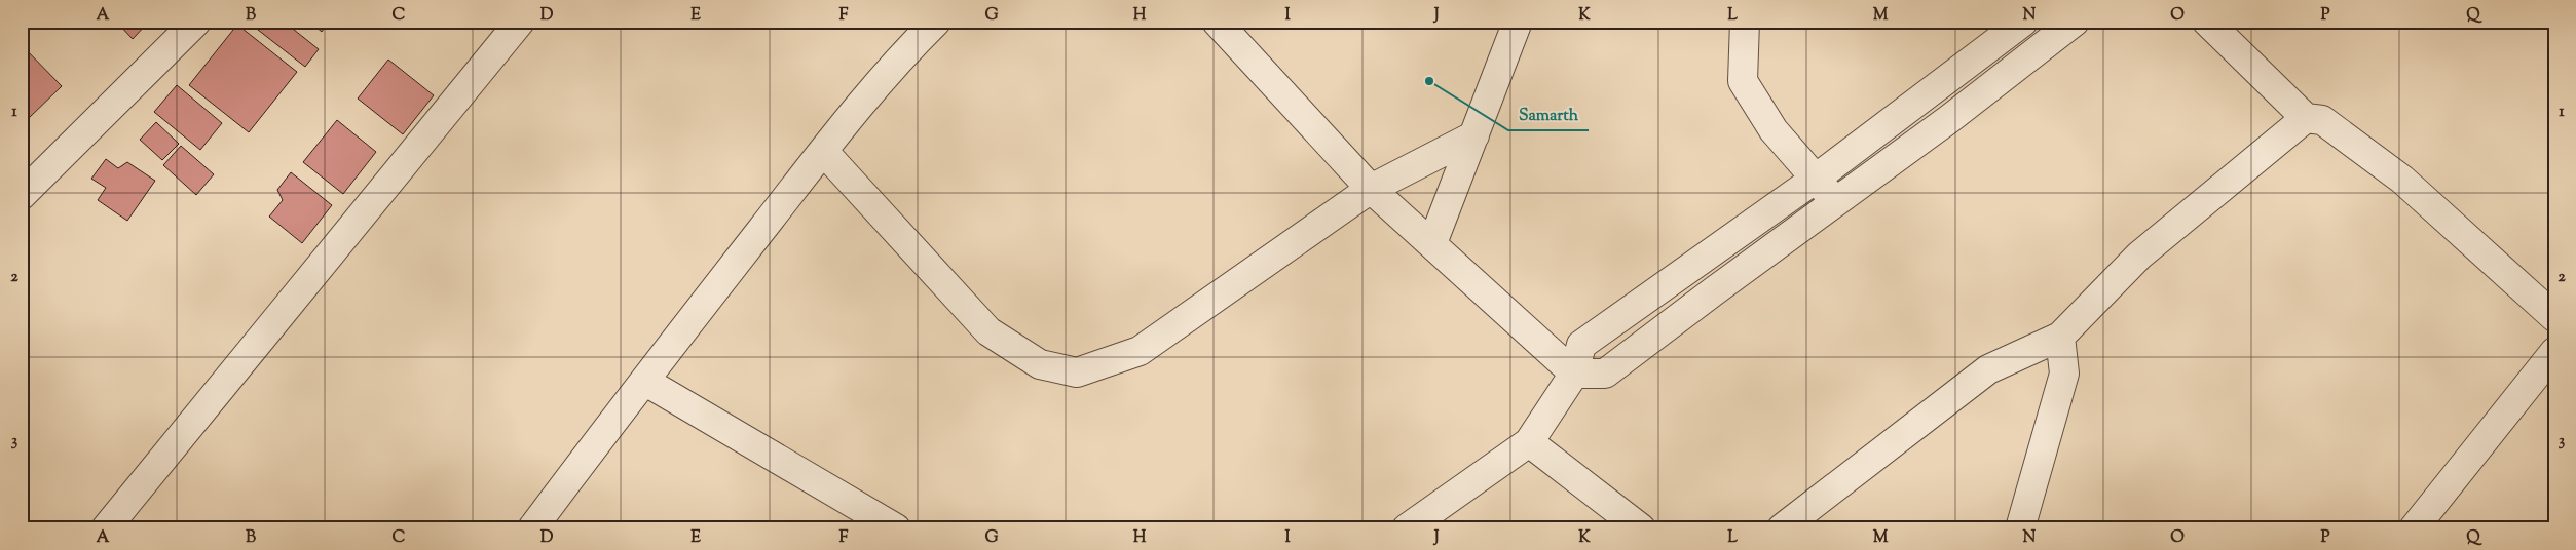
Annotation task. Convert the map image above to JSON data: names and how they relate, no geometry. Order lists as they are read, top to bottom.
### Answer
{
  "places": ["Samarth"],
  "grid": {
    "columns": [
      "A",
      "B",
      "C",
      "D",
      "E",
      "F",
      "G",
      "H",
      "I",
      "J",
      "K",
      "L",
      "M",
      "N",
      "O",
      "P",
      "Q"
    ],
    "rows": ["1", "2", "3"]
  }
}
